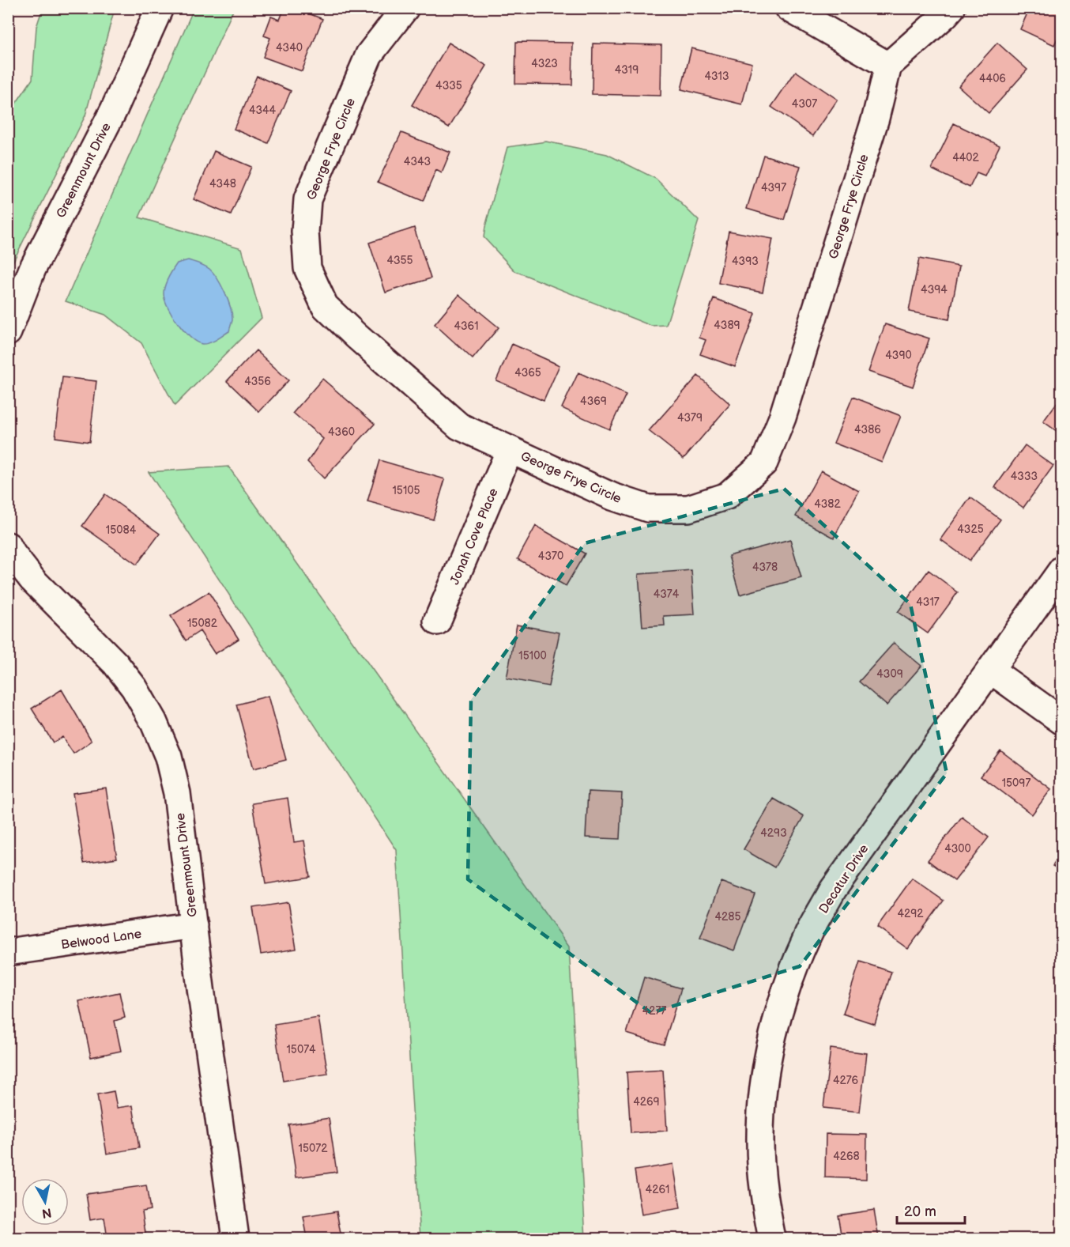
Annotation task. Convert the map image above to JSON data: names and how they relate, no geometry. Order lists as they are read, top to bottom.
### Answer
{
  "streets": {
    "street": [
      "George Frye Circle",
      "Greenmount Drive",
      "Jonah Cove Place",
      "Decatur Drive",
      "Belwood Lane"
    ]
  },
  "crossings": [
    ["George Frye Circle", "Jonah Cove Place"],
    ["Greenmount Drive", "Belwood Lane"]
  ],
  "house_numbers": [
    "4340",
    "4323",
    "4319",
    "4313",
    "4406",
    "4335",
    "4307",
    "4344",
    "4402",
    "4343",
    "4348",
    "4397",
    "4355",
    "4393",
    "4394",
    "4389",
    "4361",
    "4390",
    "4365",
    "4356",
    "4369",
    "4379",
    "4386",
    "4360",
    "4333",
    "15105",
    "4382",
    "4325",
    "15084",
    "4370",
    "4378",
    "4374",
    "4317",
    "15082",
    "15100",
    "4309",
    "15097",
    "4293",
    "4300",
    "4292",
    "4285",
    "4277",
    "15074",
    "4276",
    "4269",
    "15072",
    "4268",
    "4261"
  ],
  "scale_bar": "20 m",
  "north": "bottom"
}
